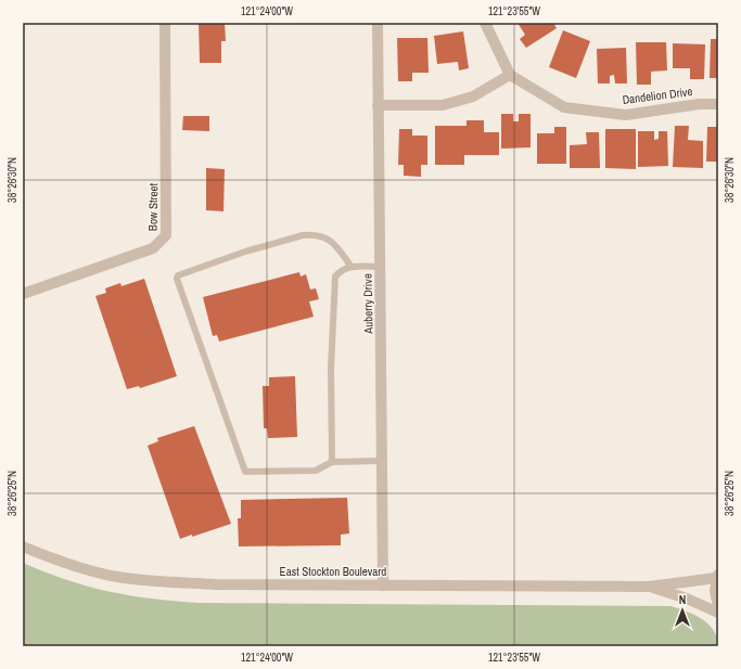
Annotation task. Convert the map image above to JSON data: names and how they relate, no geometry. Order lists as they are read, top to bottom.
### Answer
{
  "streets": {
    "street": [
      "Dandelion Drive",
      "Bow Street",
      "Auberry Drive",
      "East Stockton Boulevard"
    ]
  },
  "crossings": [
    ["Auberry Drive", "East Stockton Boulevard"]
  ],
  "north": "top",
  "coordinates": [
    "121°24'00\"W",
    "121°23'55\"W",
    "38°26'30\"N",
    "38°26'25\"N"
  ]
}
